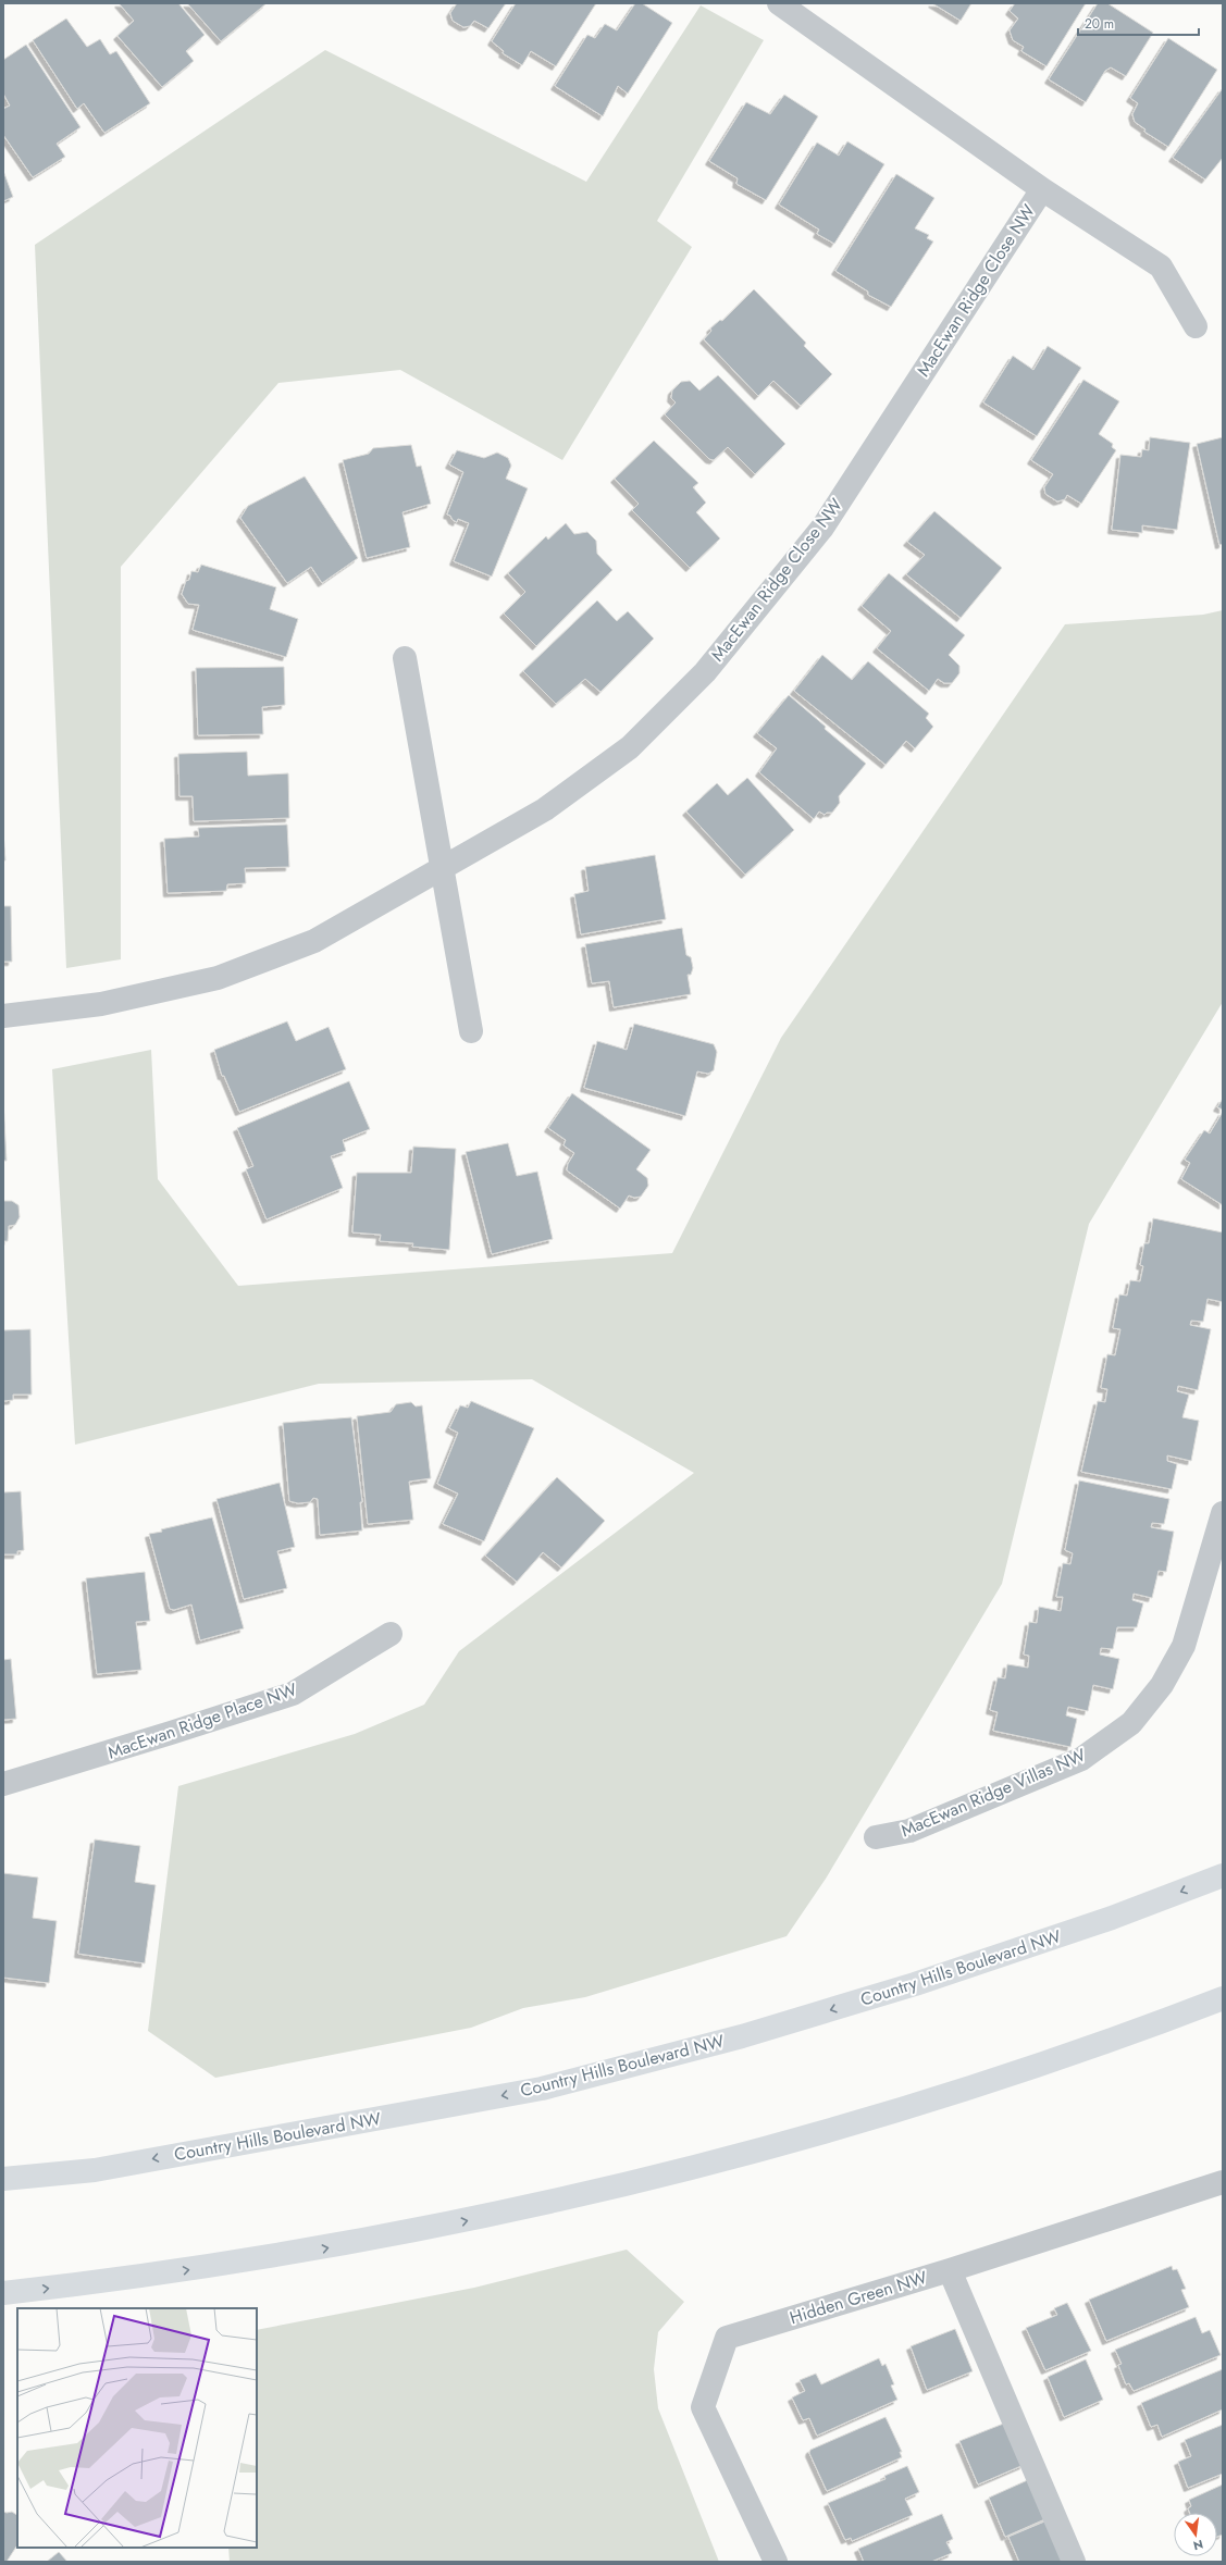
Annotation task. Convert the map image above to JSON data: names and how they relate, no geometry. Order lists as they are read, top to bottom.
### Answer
{
  "streets": {
    "main road": ["Country Hills Boulevard NW"],
    "street": [
      "MacEwan Ridge Close NW",
      "MacEwan Ridge Place NW",
      "MacEwan Ridge Villas NW",
      "Hidden Green NW"
    ]
  },
  "scale_bar": "20 m",
  "north": "bottom"
}
